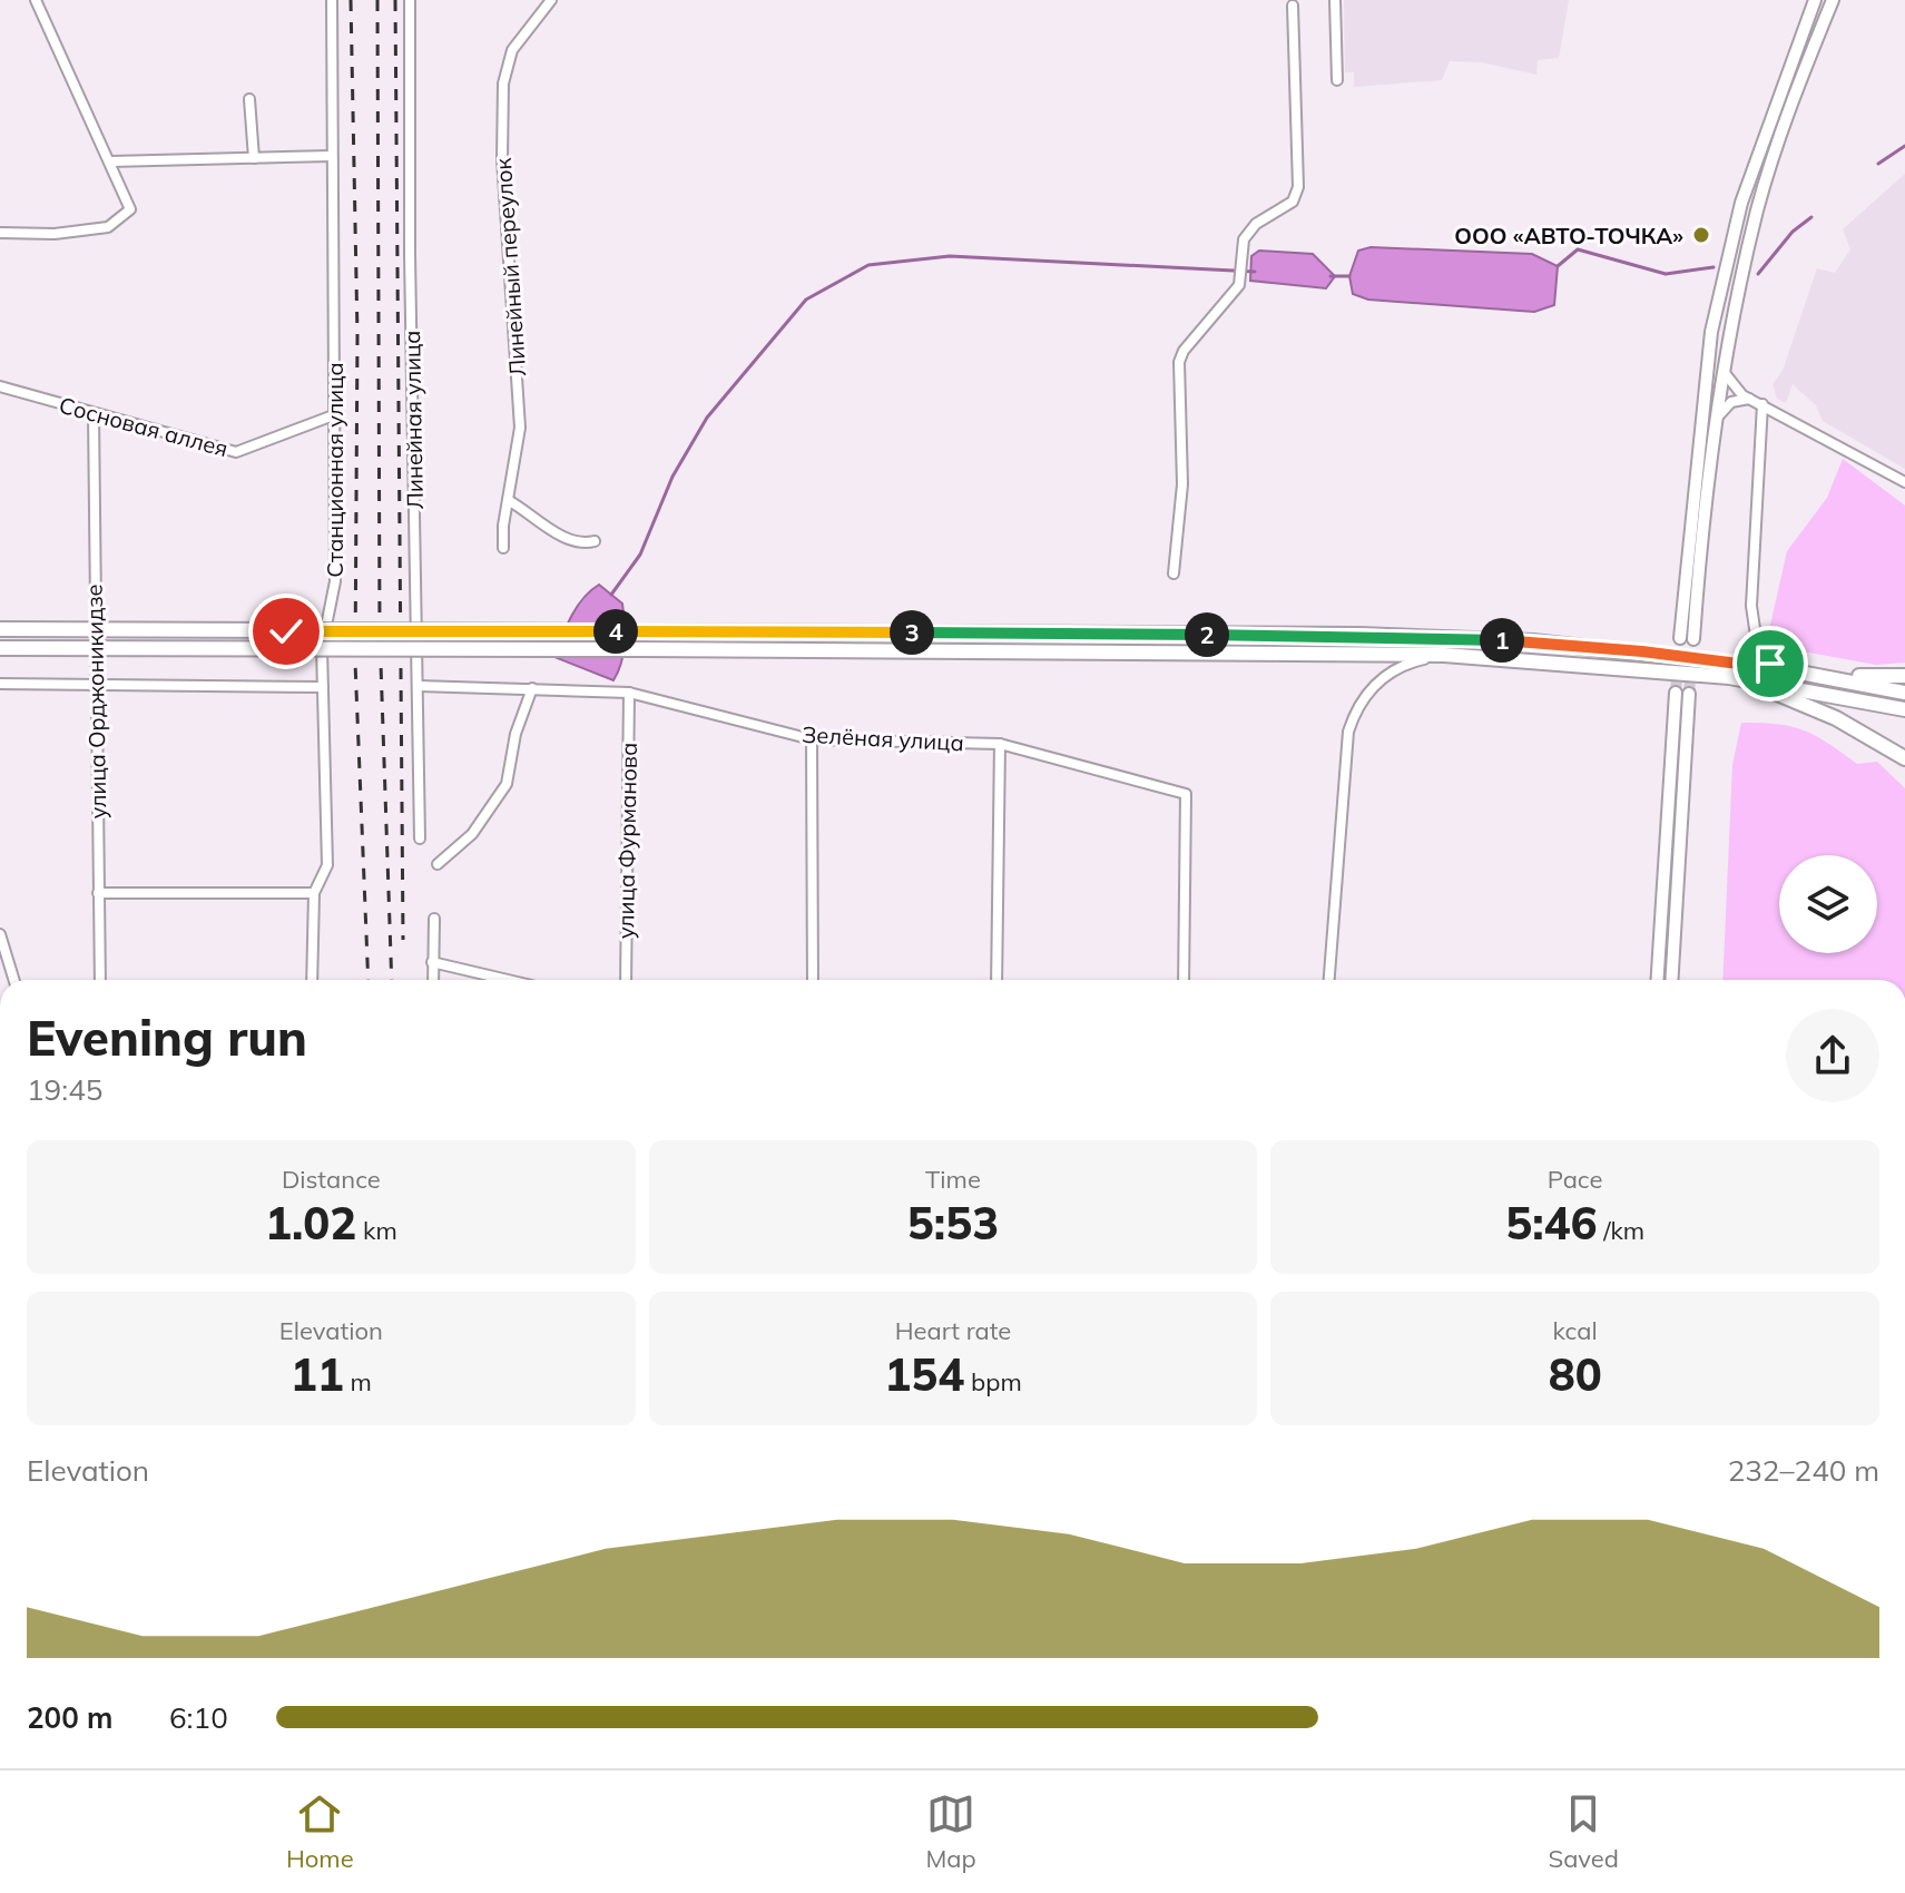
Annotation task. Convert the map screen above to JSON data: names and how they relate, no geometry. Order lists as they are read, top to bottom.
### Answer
{
  "streets": {
    "street": [
      "Линейный переулок",
      "Линейная улица",
      "Сосновая аллея",
      "Станционная улица",
      "улица Орджоникидзе",
      "Зелёная улица",
      "улица Фурманова"
    ]
  },
  "crossings": [
    ["Линейная улица", "Зелёная улица"],
    ["Сосновая аллея", "Станционная улица"],
    ["Сосновая аллея", "улица Орджоникидзе"],
    ["Зелёная улица", "улица Фурманова"]
  ],
  "places": ["ООО «АВТО-ТОЧКА»"],
  "page": {
    "pins": [
      "4",
      "3",
      "2",
      "1"
    ],
    "heading": ["Evening run", "19:45"],
    "stats": [
      ["Distance", "1.02 km"],
      ["Time", "5:53"],
      ["Pace", "5:46 /km"],
      ["Elevation", "11 m"],
      ["Heart rate", "154 bpm"],
      ["kcal", "80"]
    ],
    "chart": ["Elevation", "232–240 m"],
    "list": [
      {
        "name": "200 m",
        "note": "6:10"
      }
    ],
    "tabs": ["Home", "Map", "Saved"]
  }
}
